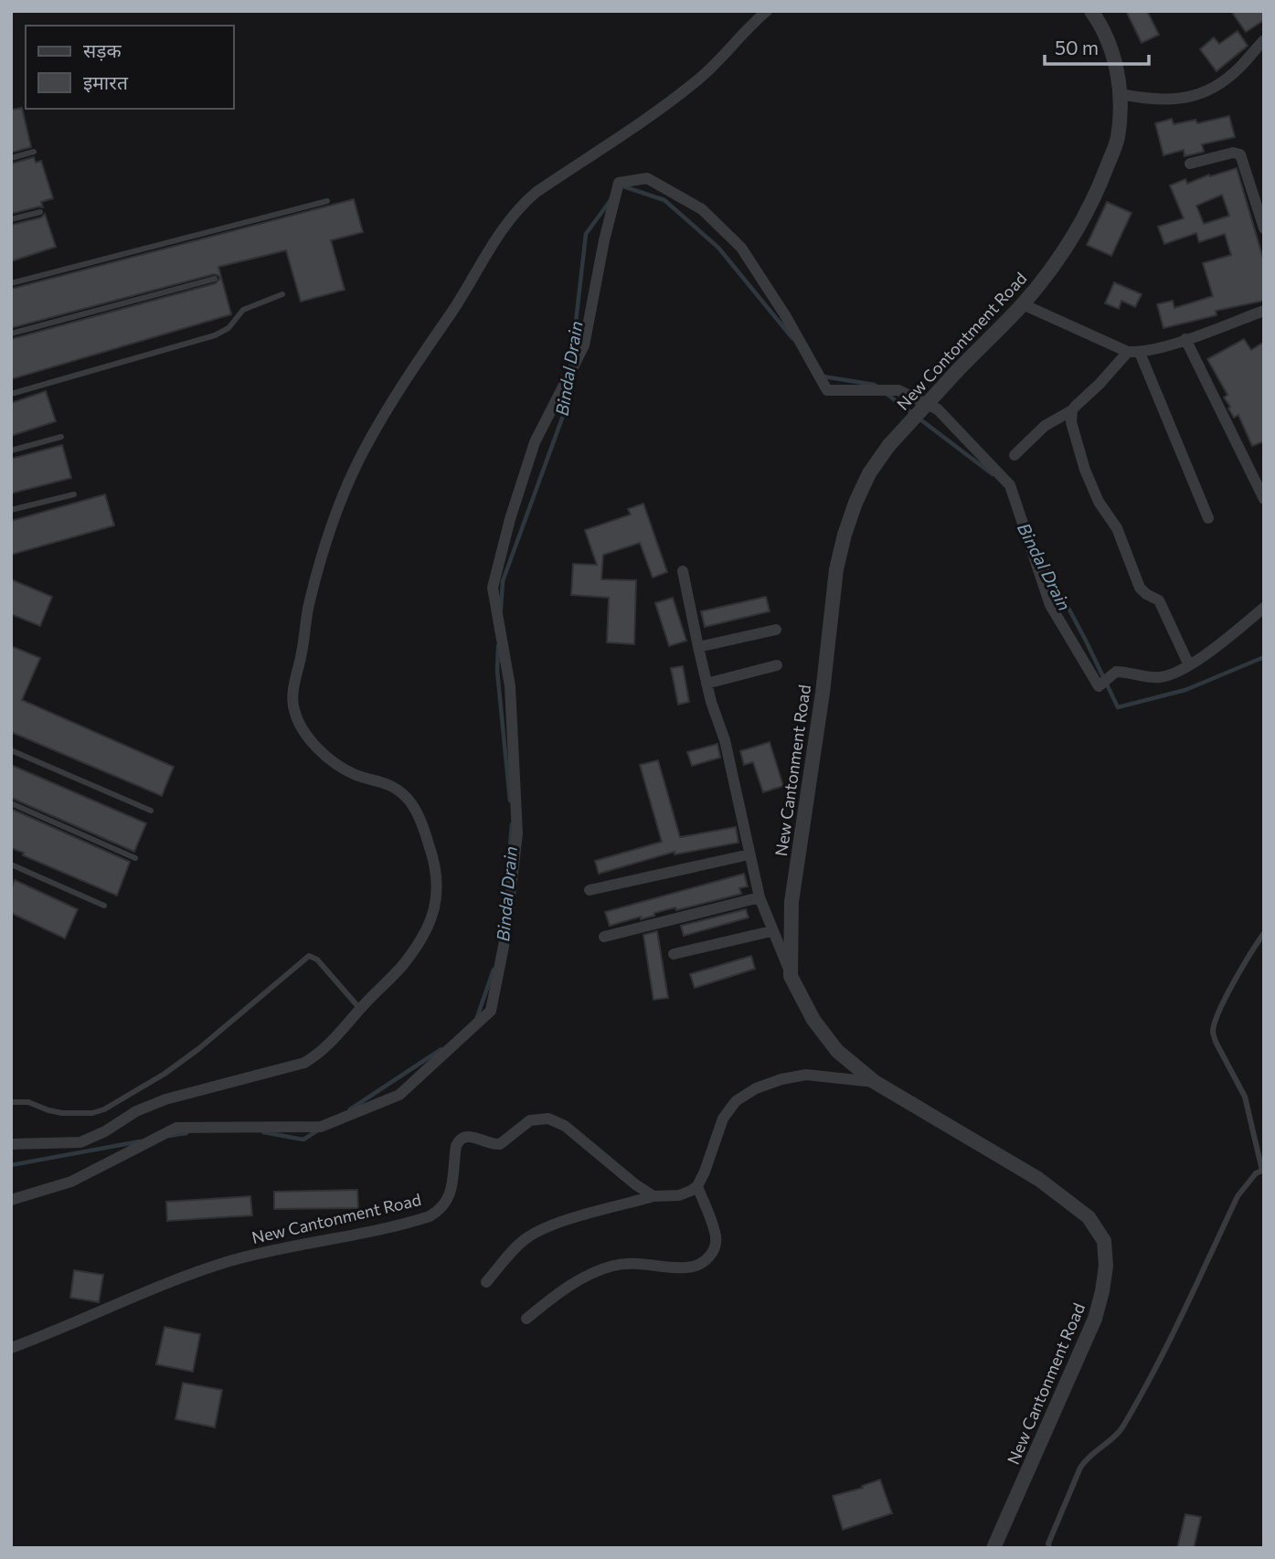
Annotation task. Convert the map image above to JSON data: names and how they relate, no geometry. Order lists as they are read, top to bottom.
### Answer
{
  "streets": {
    "street": ["New Contontment Road", "New Cantonment Road"]
  },
  "crossings": [
    ["New Contontment Road", "New Cantonment Road"]
  ],
  "water": ["Bindal Drain"],
  "legend": ["सड़क", "इमारत"],
  "scale_bar": "50 m"
}
